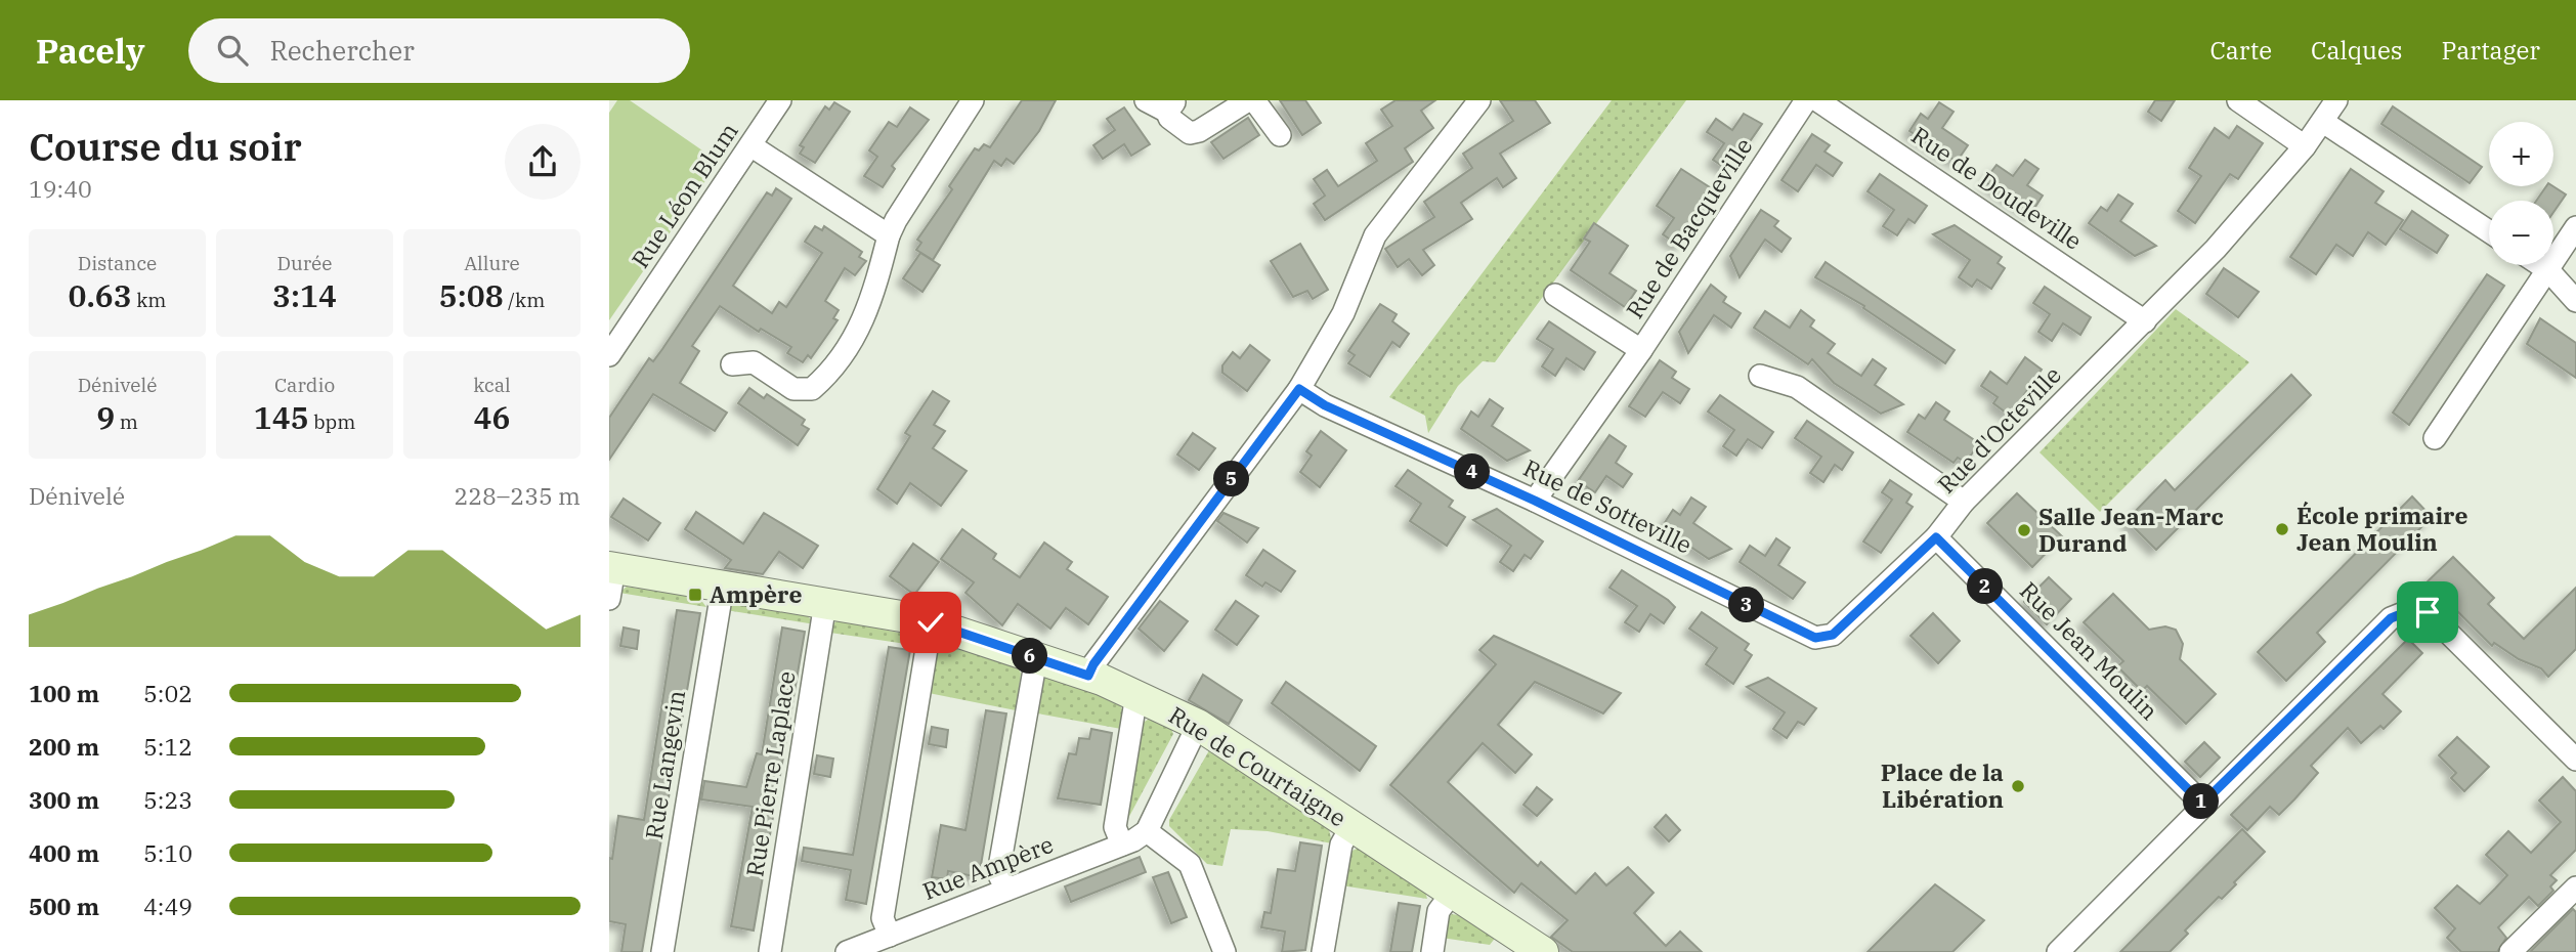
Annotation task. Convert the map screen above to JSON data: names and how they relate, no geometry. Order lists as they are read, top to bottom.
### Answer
{
  "streets": {
    "street": [
      "Rue de Doudeville",
      "Rue Léon Blum",
      "Rue de Bacqueville",
      "Rue d'Octeville",
      "Rue de Sotteville",
      "Rue Jean Moulin",
      "Rue Langevin",
      "Rue de Courtaigne",
      "Rue Pierre Laplace",
      "Rue Ampère"
    ]
  },
  "crossings": [
    ["Rue de Doudeville", "Rue d'Octeville"],
    ["Rue de Bacqueville", "Rue de Sotteville"],
    ["Rue d'Octeville", "Rue de Sotteville"],
    ["Rue d'Octeville", "Rue Jean Moulin"],
    ["Rue Langevin", "Rue de Courtaigne"],
    ["Rue de Courtaigne", "Rue Pierre Laplace"]
  ],
  "places": {
    "other": ["École primaire Jean Moulin", "Salle Jean-Marc Durand", "Place de la Libération"],
    "transit": ["Ampère"]
  },
  "page": {
    "header": "Pacely",
    "search": "Rechercher",
    "nav": ["Carte", "Calques", "Partager"],
    "heading": ["Course du soir", "19:40"],
    "map_buttons": ["+", "−"],
    "stats": [
      ["Distance", "0.63 km"],
      ["Durée", "3:14"],
      ["Allure", "5:08 /km"],
      ["Dénivelé", "9 m"],
      ["Cardio", "145 bpm"],
      ["kcal", "46"]
    ],
    "pins": [
      "4",
      "5",
      "2",
      "3",
      "6",
      "1"
    ],
    "chart": ["Dénivelé", "228–235 m"],
    "list": [
      {
        "name": "100 m",
        "note": "5:02"
      },
      {
        "name": "200 m",
        "note": "5:12"
      },
      {
        "name": "300 m",
        "note": "5:23"
      },
      {
        "name": "400 m",
        "note": "5:10"
      },
      {
        "name": "500 m",
        "note": "4:49"
      }
    ]
  }
}
